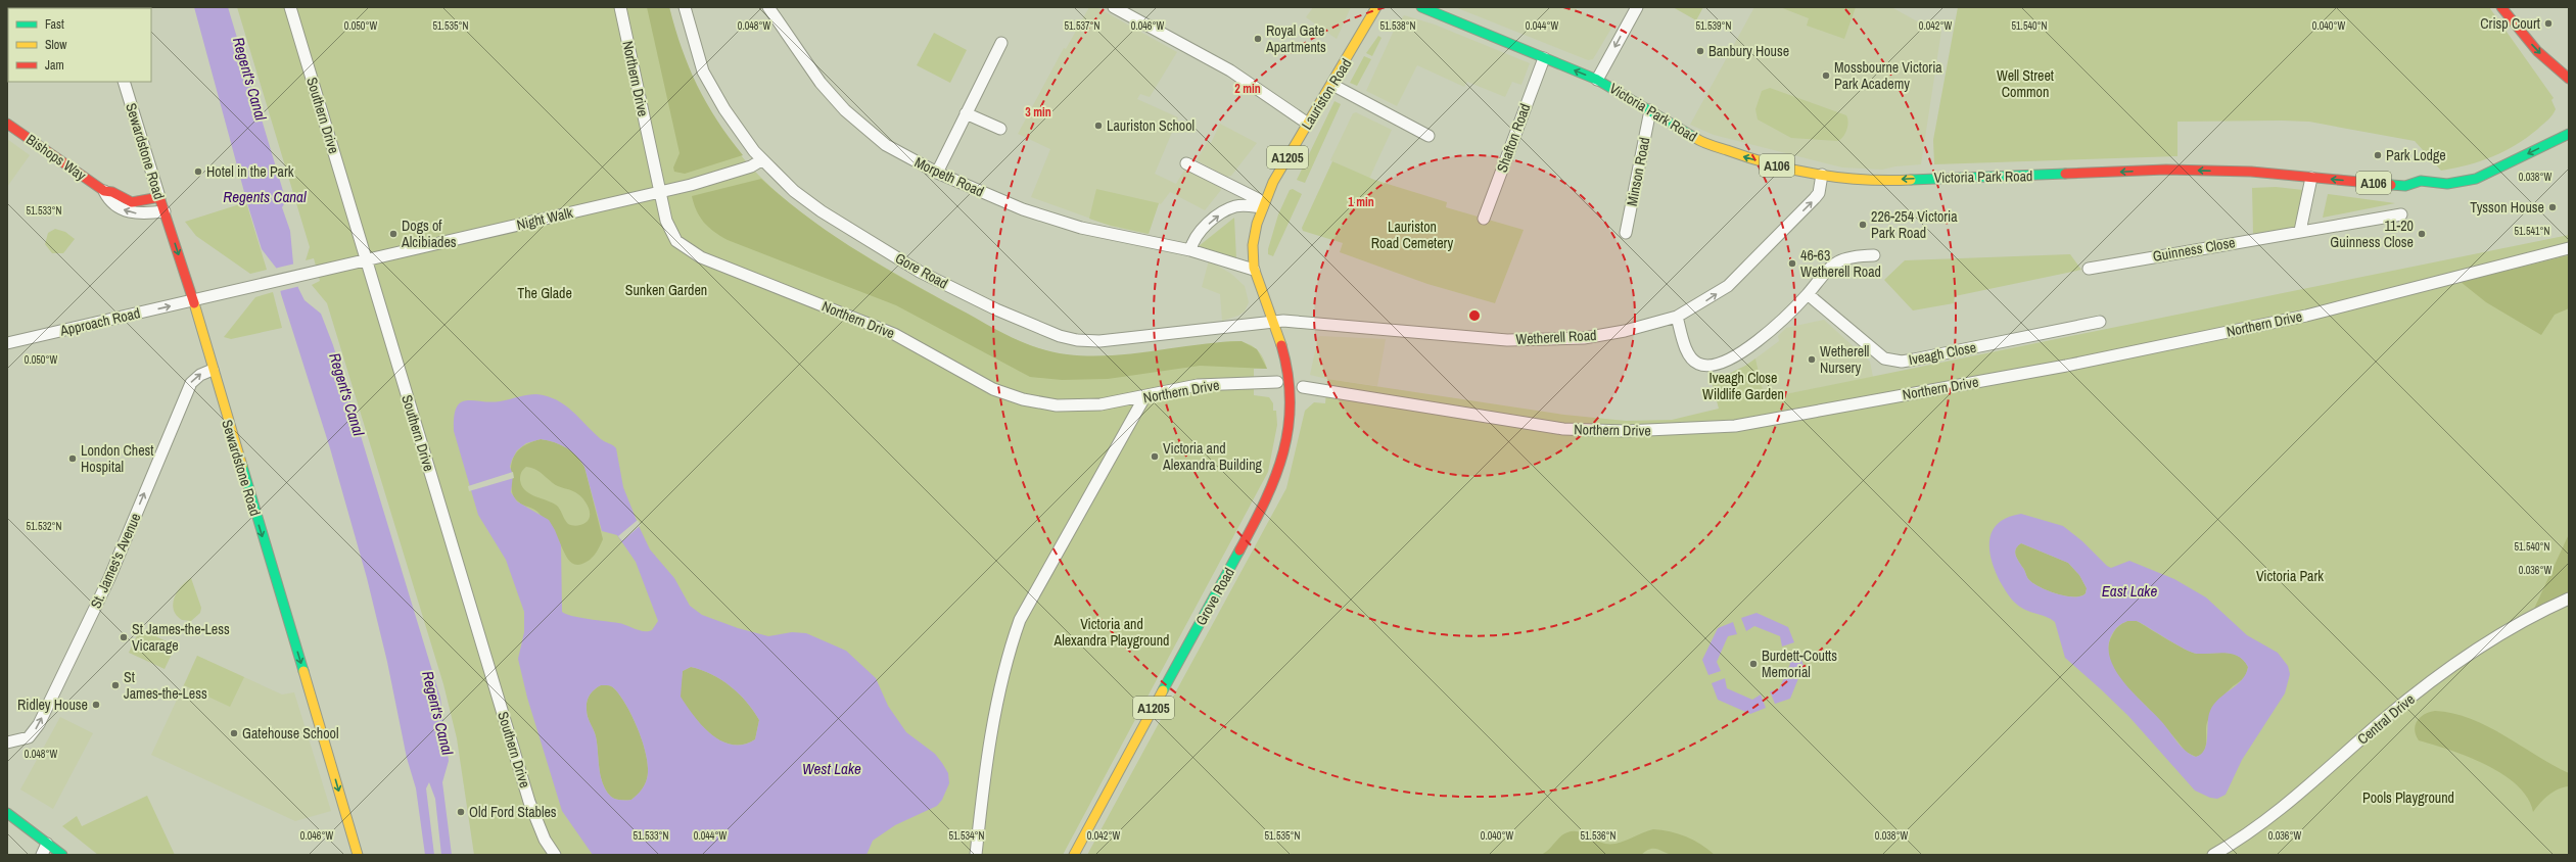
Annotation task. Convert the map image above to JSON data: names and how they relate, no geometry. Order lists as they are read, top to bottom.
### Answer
{
  "streets": {
    "main road": [
      "Lauriston Road",
      "Victoria Park Road",
      "Sewardstone Road",
      "Bishops Way",
      "A1205",
      "A106",
      "Grove Road"
    ],
    "street": [
      "Northern Drive",
      "Southern Drive",
      "Shafton Road",
      "Minson Road",
      "Morpeth Road",
      "Night Walk",
      "Guinness Close",
      "Gore Road",
      "Approach Road",
      "Wetherell Road",
      "Iveagh Close",
      "St. James's Avenue",
      "Central Drive"
    ]
  },
  "crossings": [
    ["Northern Drive", "Night Walk"],
    ["Lauriston Road", "Morpeth Road"],
    ["Lauriston Road", "Gore Road"],
    ["Lauriston Road", "Wetherell Road"],
    ["Lauriston Road", "Grove Road"],
    ["Victoria Park Road", "Shafton Road"],
    ["Victoria Park Road", "Minson Road"],
    ["Victoria Park Road", "Wetherell Road"],
    ["Southern Drive", "Night Walk"],
    ["Sewardstone Road", "Bishops Way"],
    ["Sewardstone Road", "Approach Road"],
    ["Sewardstone Road", "St. James's Avenue"],
    ["Night Walk", "Gore Road"],
    ["Night Walk", "Approach Road"],
    ["Gore Road", "Wetherell Road"],
    ["Gore Road", "Grove Road"],
    ["Wetherell Road", "Grove Road"]
  ],
  "one_way": [
    "Victoria Park Road",
    "Sewardstone Road",
    "Approach Road",
    "St. James's Avenue"
  ],
  "water": [
    "Regent's Canal",
    "Regents Canal",
    "East Lake",
    "West Lake"
  ],
  "parks": [
    "Well Street Common",
    "Lauriston Road Cemetery",
    "Sunken Garden",
    "The Glade",
    "Iveagh Close Wildlife Garden",
    "Victoria Park",
    "Victoria and Alexandra Playground",
    "Pools Playground"
  ],
  "places": [
    "Crisp Court",
    "Royal Gate Apartments",
    "Banbury House",
    "Mossbourne Victoria Park Academy",
    "Lauriston School",
    "Park Lodge",
    "Hotel in the Park",
    "Tysson House",
    "226-254 Victoria Park Road",
    "Dogs of Alcibiades",
    "11-20 Guinness Close",
    "46-63 Wetherell Road",
    "Wetherell Nursery",
    "Victoria and Alexandra Building",
    "London Chest Hospital",
    "St James-the-Less Vicarage",
    "Burdett-Coutts Memorial",
    "St James-the-Less",
    "Ridley House",
    "Gatehouse School",
    "Old Ford Stables"
  ],
  "legend": ["Fast", "Slow", "Jam"],
  "coordinates": [
    "0.050°W",
    "51.535°N",
    "0.048°W",
    "51.537°N",
    "0.046°W",
    "51.538°N",
    "0.044°W",
    "51.539°N",
    "0.042°W",
    "51.540°N",
    "0.040°W",
    "0.038°W",
    "51.533°N",
    "51.541°N",
    "51.532°N",
    "0.036°W",
    "51.534°N",
    "51.536°N"
  ],
  "rings": ["2 min", "3 min", "1 min"]
}
